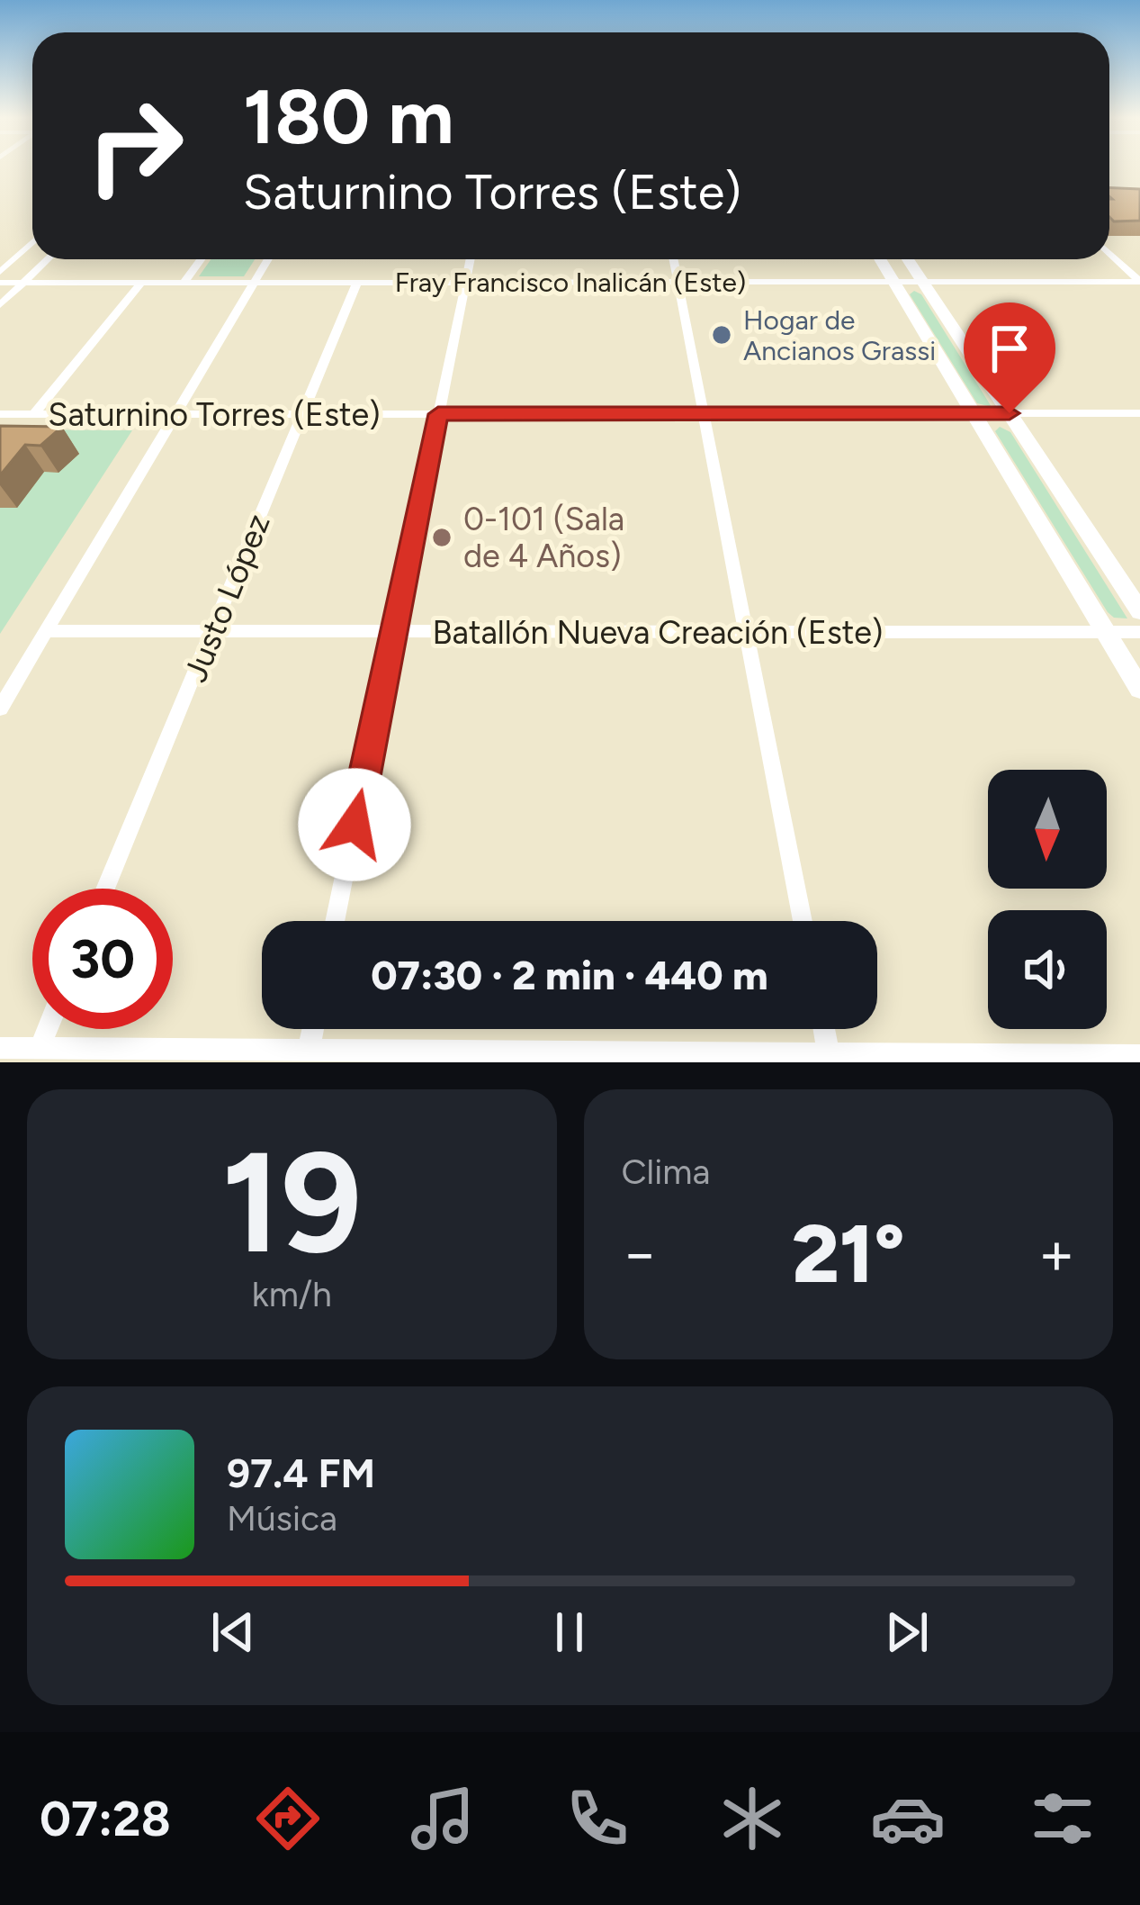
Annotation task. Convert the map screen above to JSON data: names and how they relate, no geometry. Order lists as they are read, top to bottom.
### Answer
{
  "streets": {
    "street": [
      "Fray Francisco Inalicán (Este)",
      "Saturnino Torres (Este)",
      "Justo López",
      "Batallón Nueva Creación (Este)"
    ]
  },
  "crossings": [
    ["Fray Francisco Inalicán (Este)", "Justo López"],
    ["Saturnino Torres (Este)", "Justo López"],
    ["Justo López", "Batallón Nueva Creación (Este)"]
  ],
  "places": ["Hogar de Ancianos Grassi", "0-101 (Sala de 4 Años)"],
  "north": "bottom",
  "page": {
    "turn": ["180 m", "Saturnino Torres (Este)"],
    "limit": "30",
    "trip": "07:30 · 2 min · 440 m",
    "tile": [
      ["19", "km/h"],
      "Clima"
    ],
    "heat": ["−", "21°", "+"],
    "song": ["97.4 FM", "Música"],
    "tabs": "07:28"
  }
}
